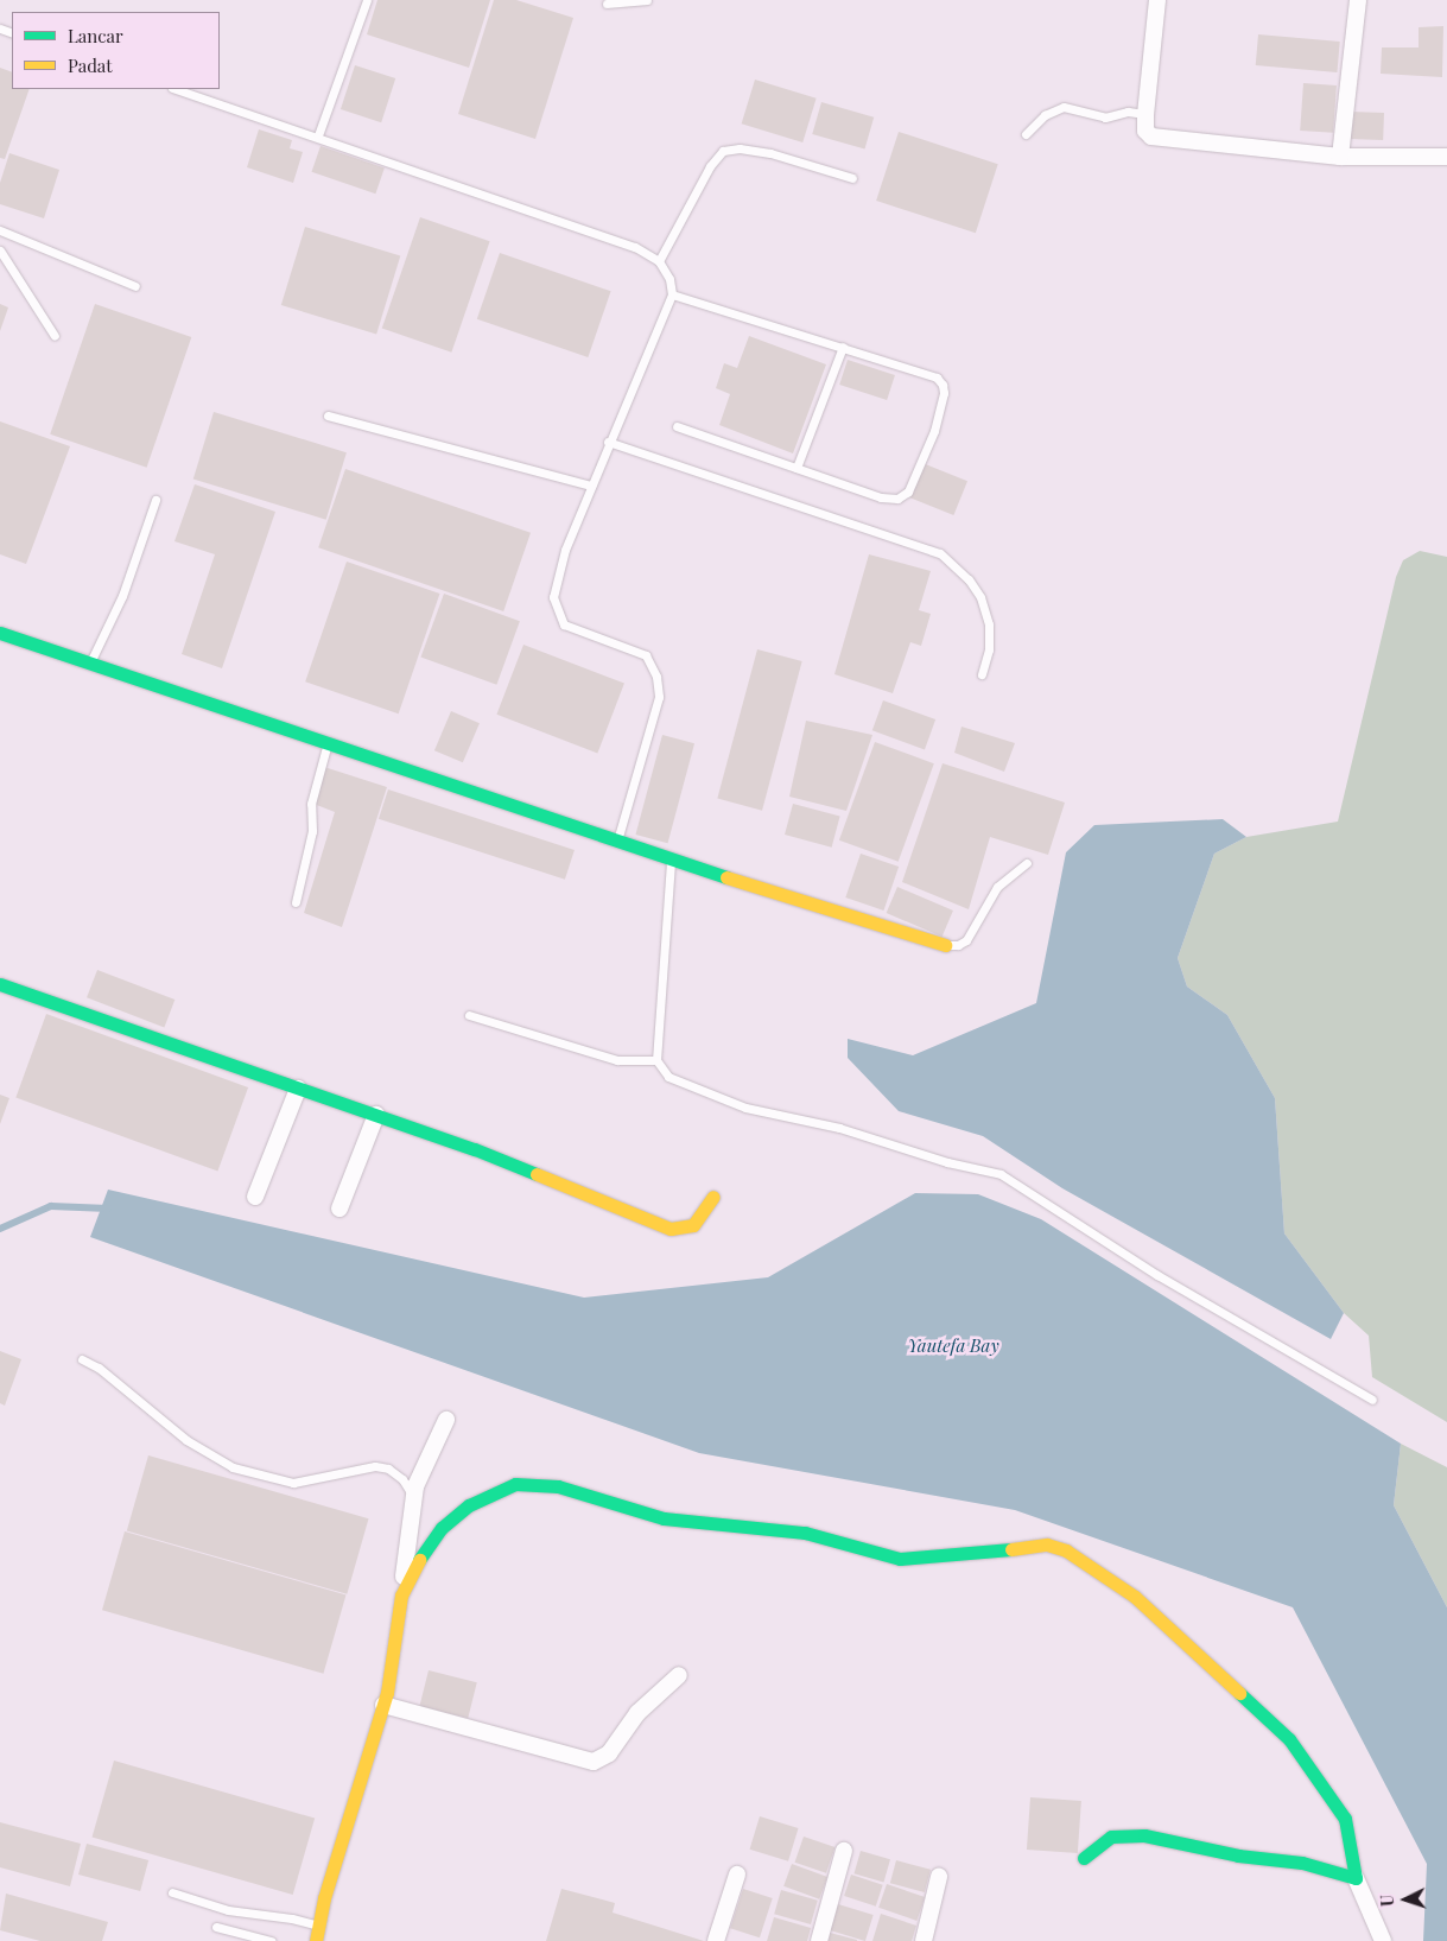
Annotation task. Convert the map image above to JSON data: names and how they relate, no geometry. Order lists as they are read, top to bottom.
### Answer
{
  "water": ["Yautefa Bay"],
  "legend": ["Lancar", "Padat"],
  "north": "left"
}
